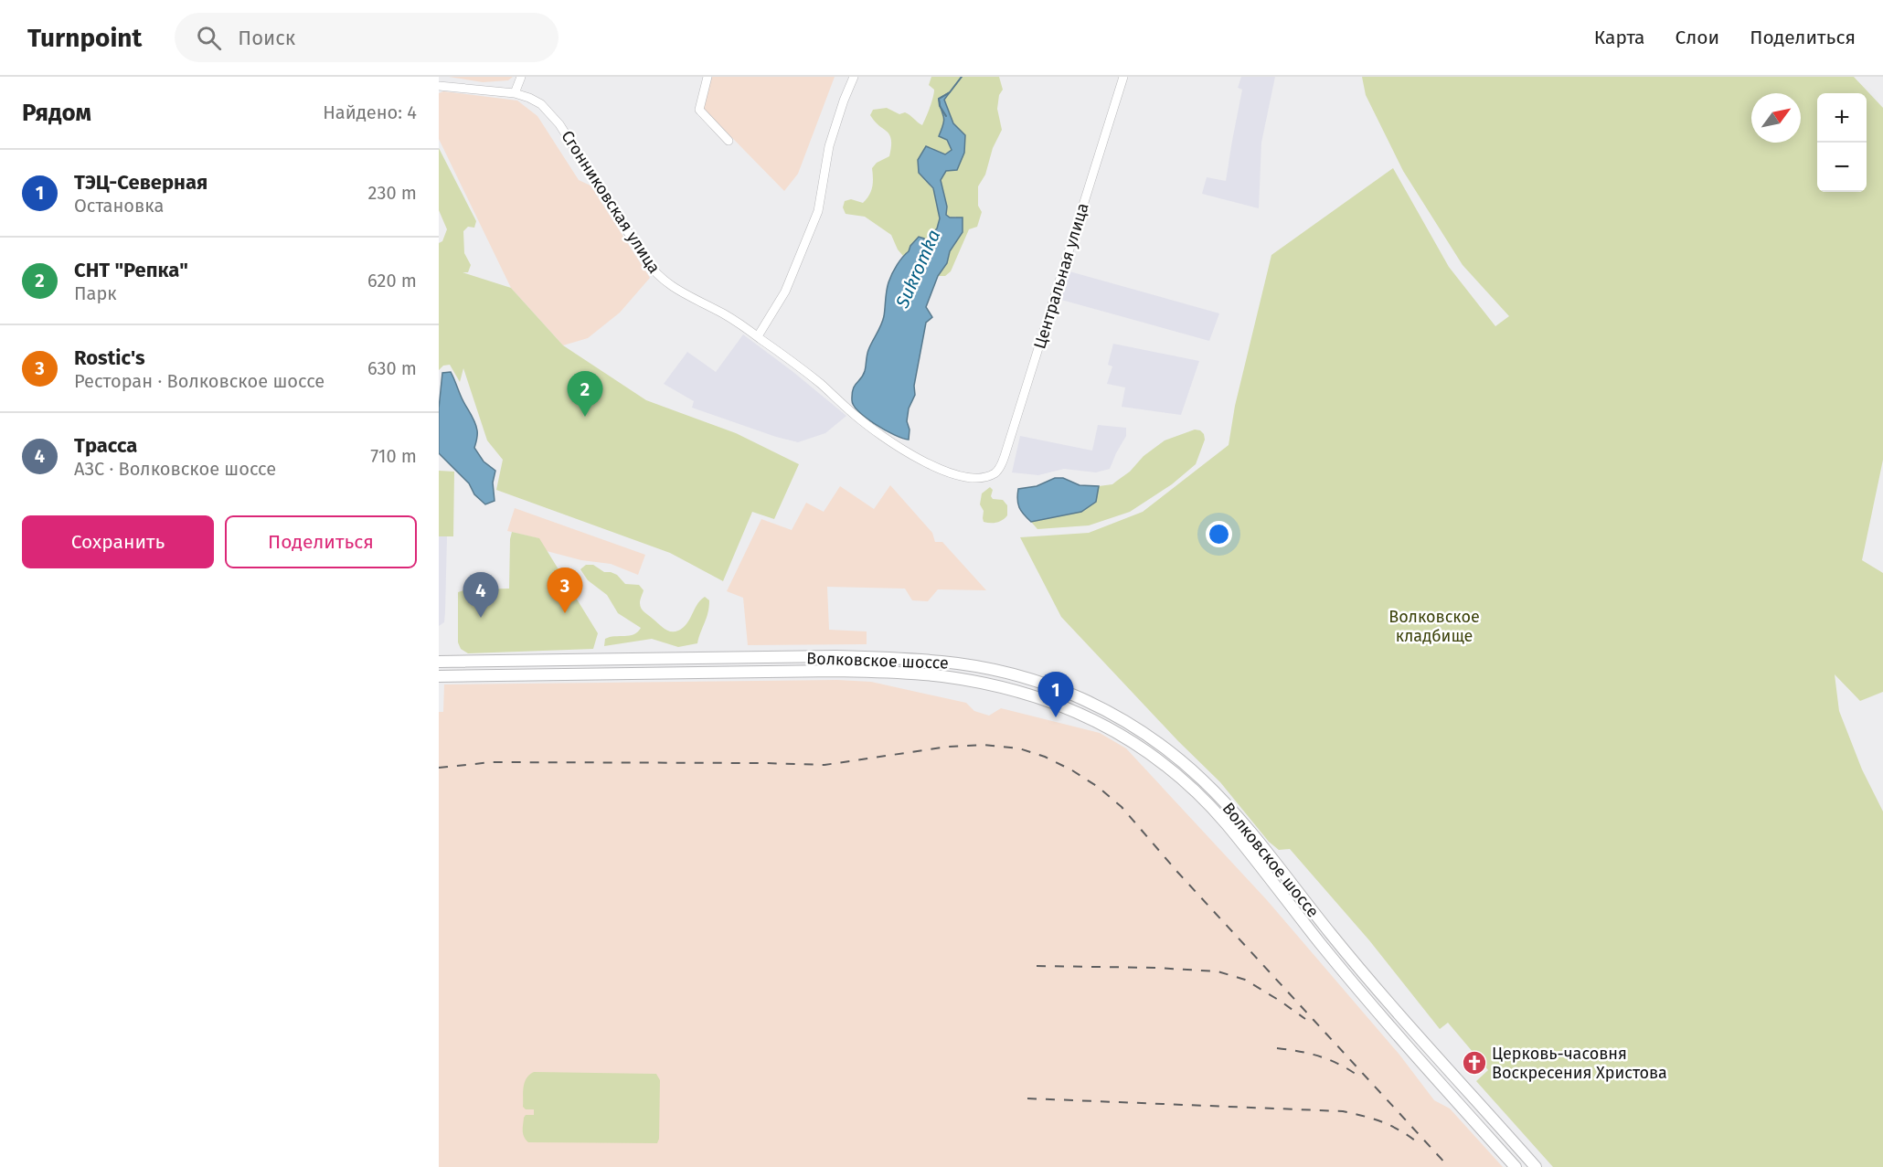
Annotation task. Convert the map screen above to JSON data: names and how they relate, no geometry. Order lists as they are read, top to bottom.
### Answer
{
  "streets": {
    "main road": ["Волковское шоссе"],
    "street": ["Сгонниковская улица", "Центральная улица"]
  },
  "crossings": [
    ["Сгонниковская улица", "Центральная улица"]
  ],
  "water": ["Sukromka"],
  "parks": ["Волковское кладбище"],
  "places": {
    "church": ["Церковь-часовня Воскресения Христова"]
  },
  "north": "top right",
  "page": {
    "header": "Turnpoint",
    "search": "Поиск",
    "nav": ["Карта", "Слои", "Поделиться"],
    "heading": ["Рядом", "Найдено: 4"],
    "map_buttons": ["+", "−"],
    "list": [
      {
        "mark": "1",
        "name": "ТЭЦ-Северная",
        "note": "Остановка",
        "value": "230 m"
      },
      {
        "mark": "2",
        "name": "СНТ \"Репка\"",
        "note": "Парк",
        "value": "620 m"
      },
      {
        "mark": "3",
        "name": "Rostic's",
        "note": "Ресторан · Волковское шоссе",
        "value": "630 m"
      },
      {
        "mark": "4",
        "name": "Трасса",
        "note": "АЗС · Волковское шоссе",
        "value": "710 m"
      }
    ],
    "pins": [
      "2",
      "3",
      "4",
      "1"
    ],
    "buttons": ["Сохранить", "Поделиться"]
  }
}
